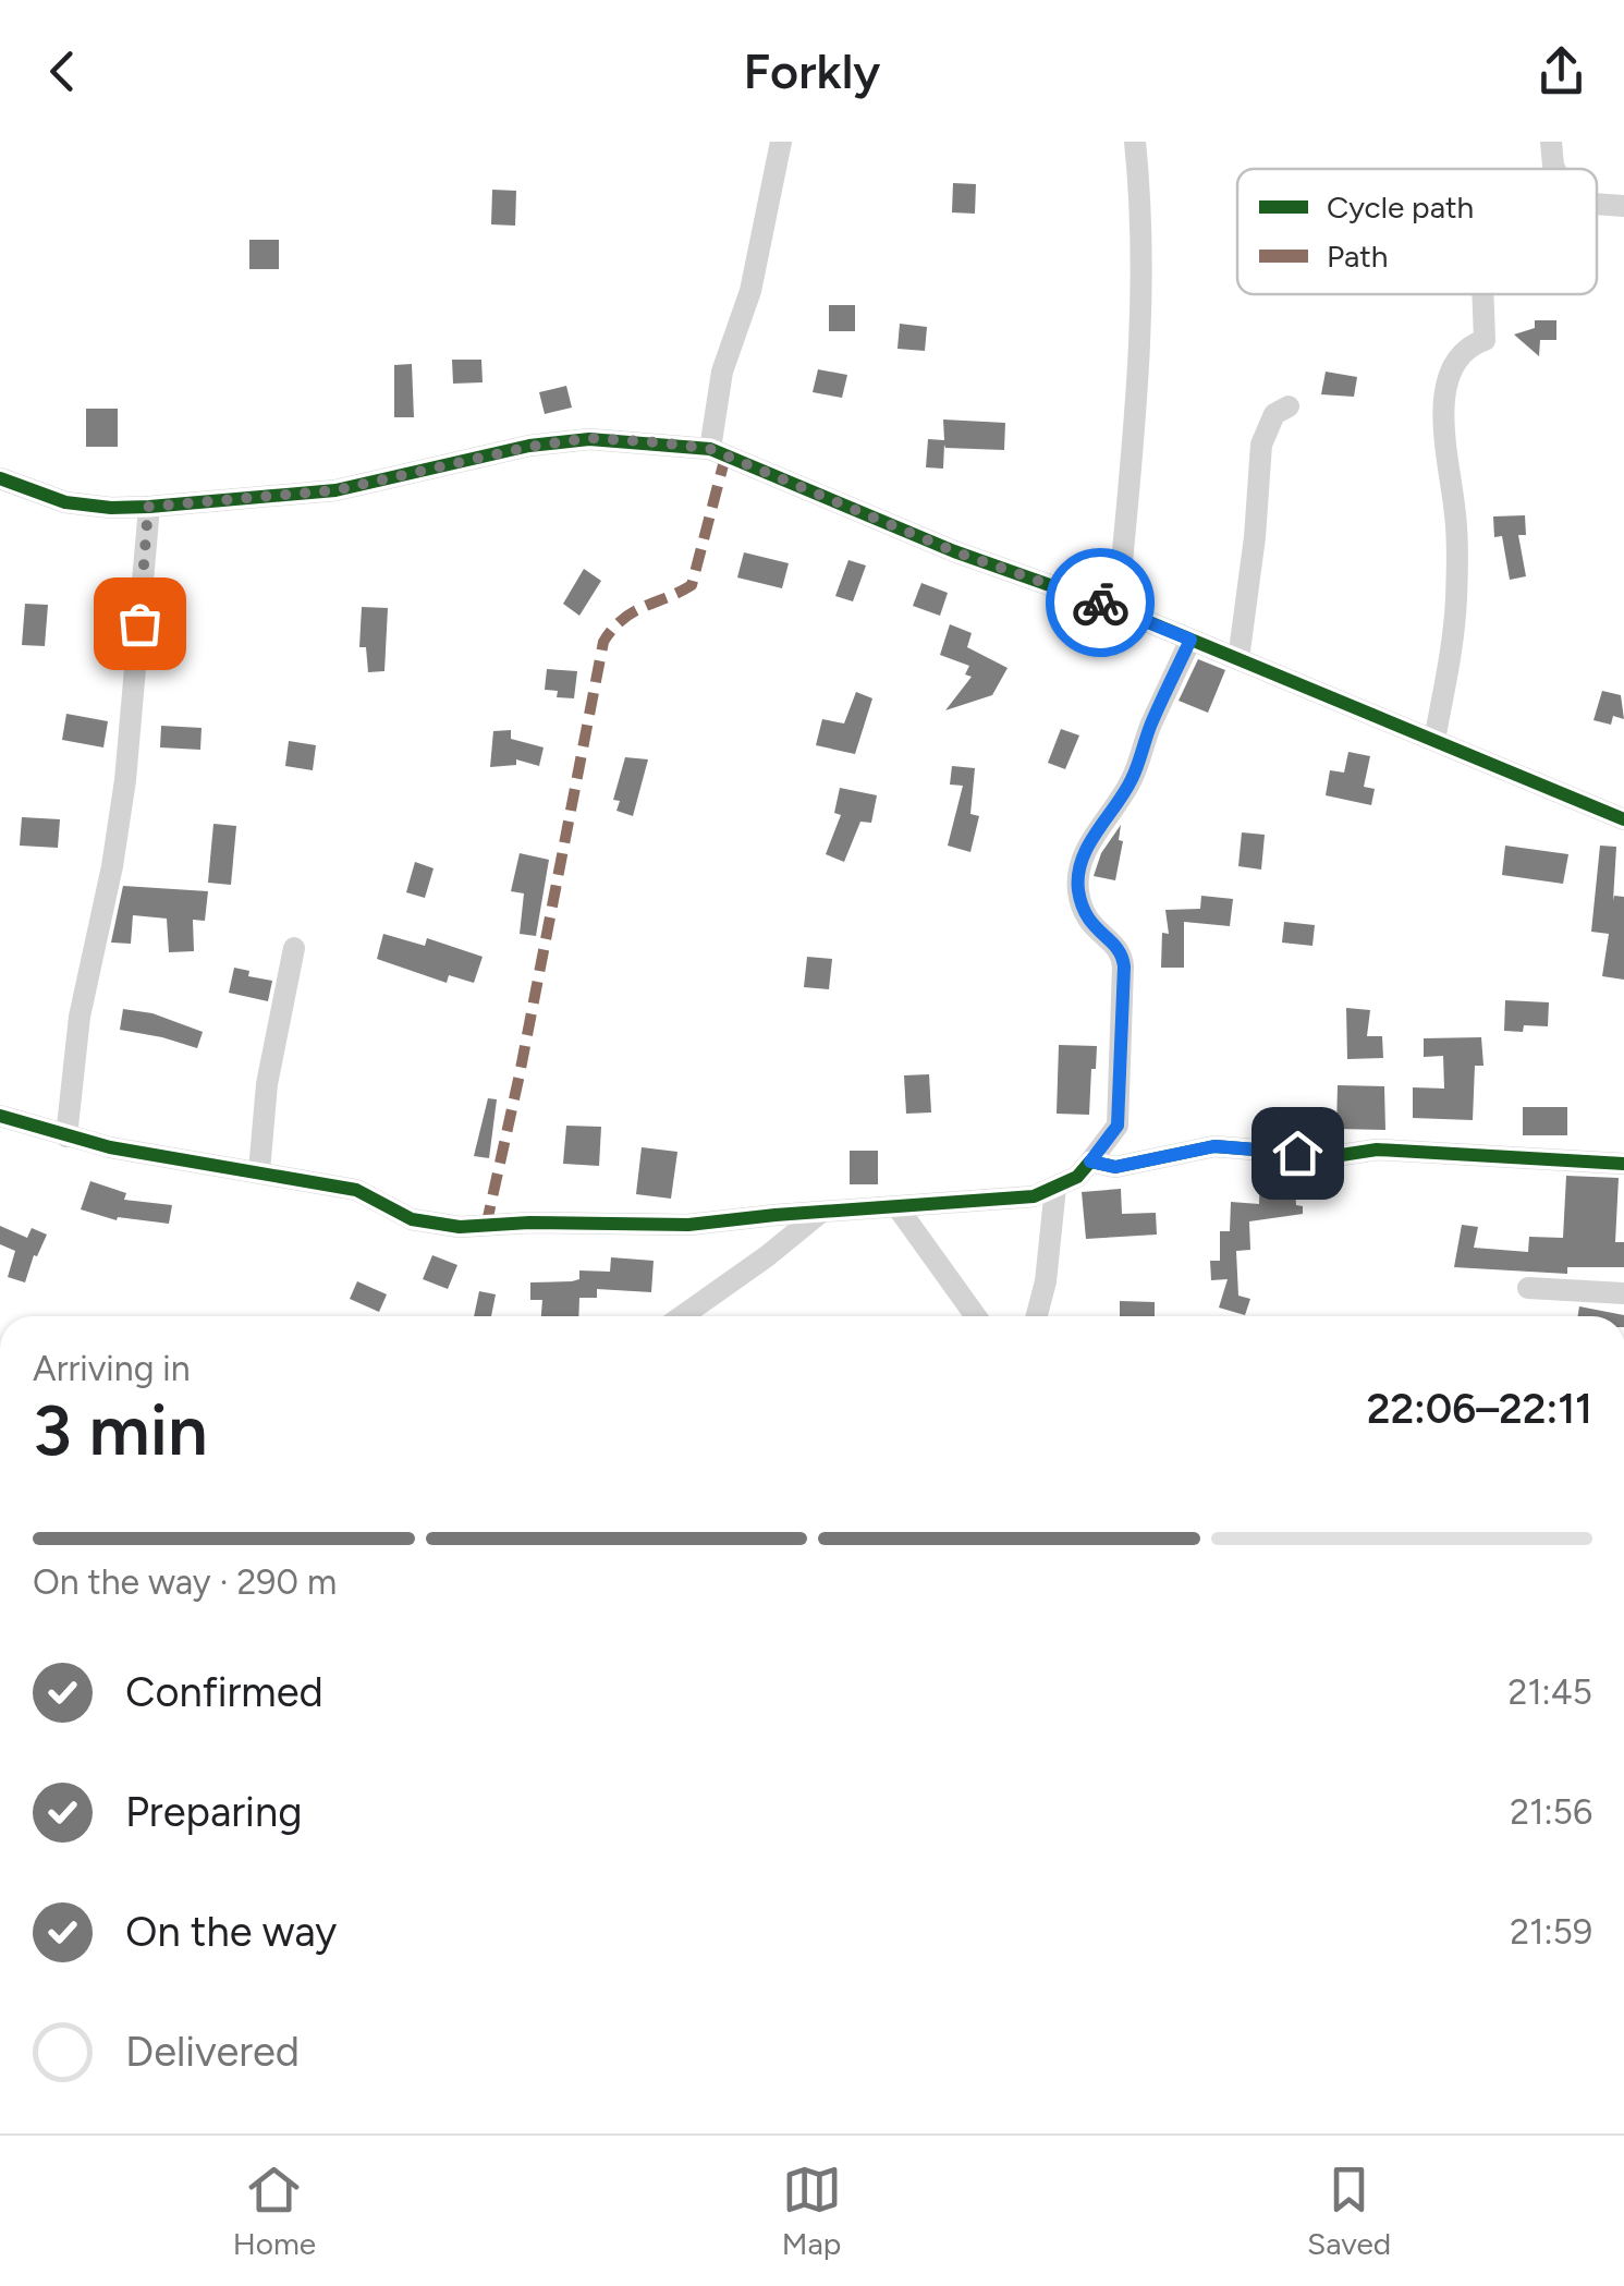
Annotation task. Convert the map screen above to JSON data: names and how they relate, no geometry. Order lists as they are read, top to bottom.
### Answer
{
  "legend": ["Cycle path", "Path"],
  "page": {
    "header": "Forkly",
    "heading": ["3 min", "Arriving in", "22:06–22:11"],
    "bar": "On the way · 290 m",
    "list": [
      ["Confirmed", "21:45"],
      ["Preparing", "21:56"],
      ["On the way", "21:59"],
      "Delivered"
    ],
    "tabs": ["Home", "Map", "Saved"]
  }
}
